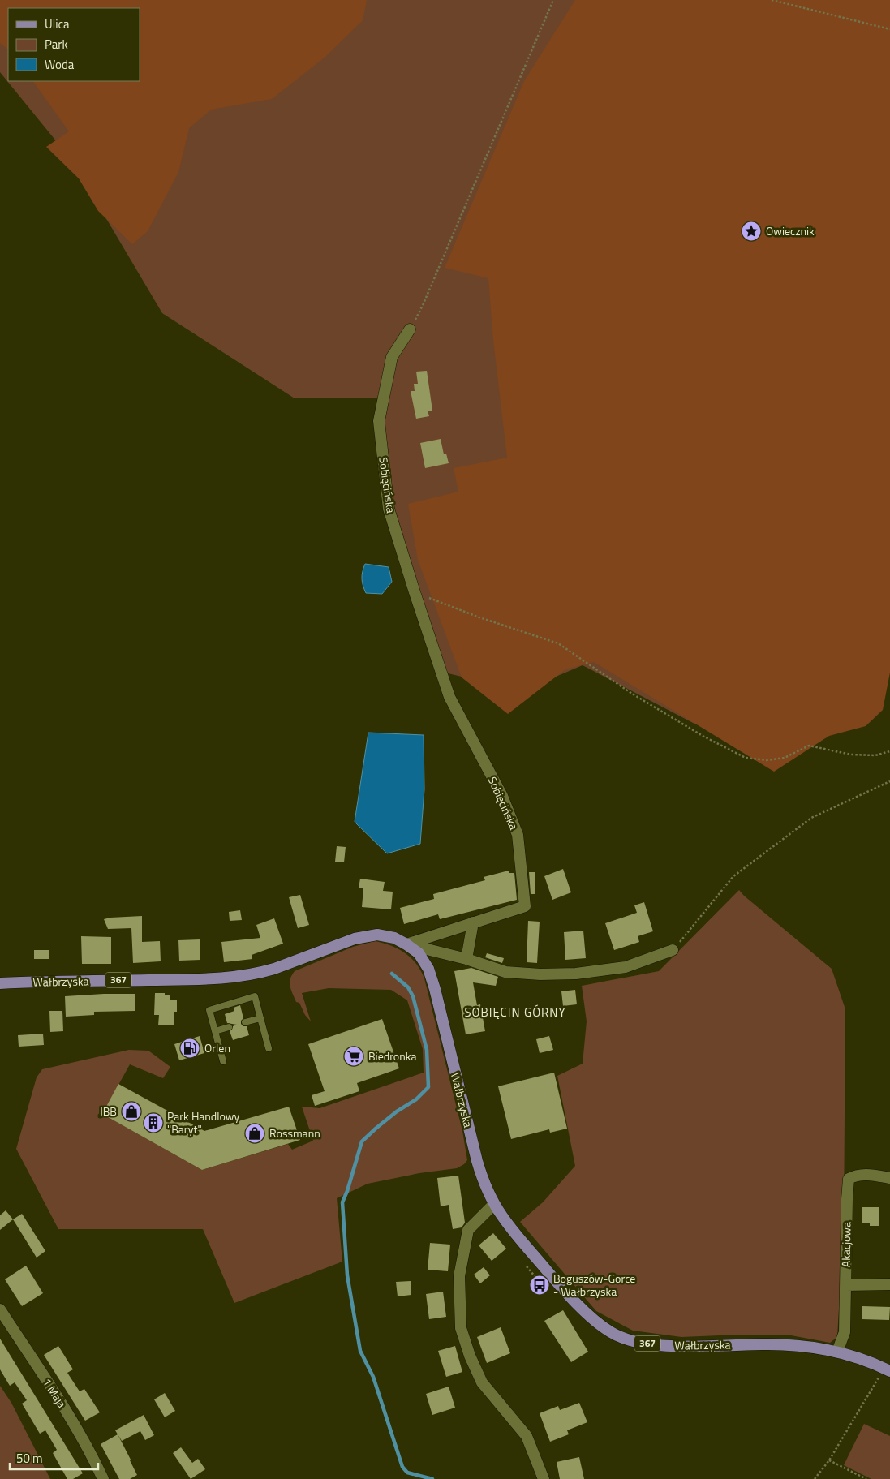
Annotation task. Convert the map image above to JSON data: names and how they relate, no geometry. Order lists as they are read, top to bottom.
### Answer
{
  "streets": {
    "main road": ["367", "Wałbrzyska"],
    "street": ["Sobięcińska", "Akacjowa", "1 Maja"]
  },
  "crossings": [
    ["Sobięcińska", "Wałbrzyska"],
    ["Wałbrzyska", "Akacjowa"]
  ],
  "districts": ["SOBIĘCIN GÓRNY"],
  "places": {
    "place": ["Owiecznik"],
    "fuel station": ["Orlen"],
    "supermarket": ["Biedronka"],
    "shop": ["JBB", "Rossmann"],
    "building": ["Park Handlowy \"Baryt\""],
    "bus stop": ["Boguszów-Gorce - Wałbrzyska"]
  },
  "legend": ["Ulica", "Park", "Woda"],
  "scale_bar": "50 m"
}
